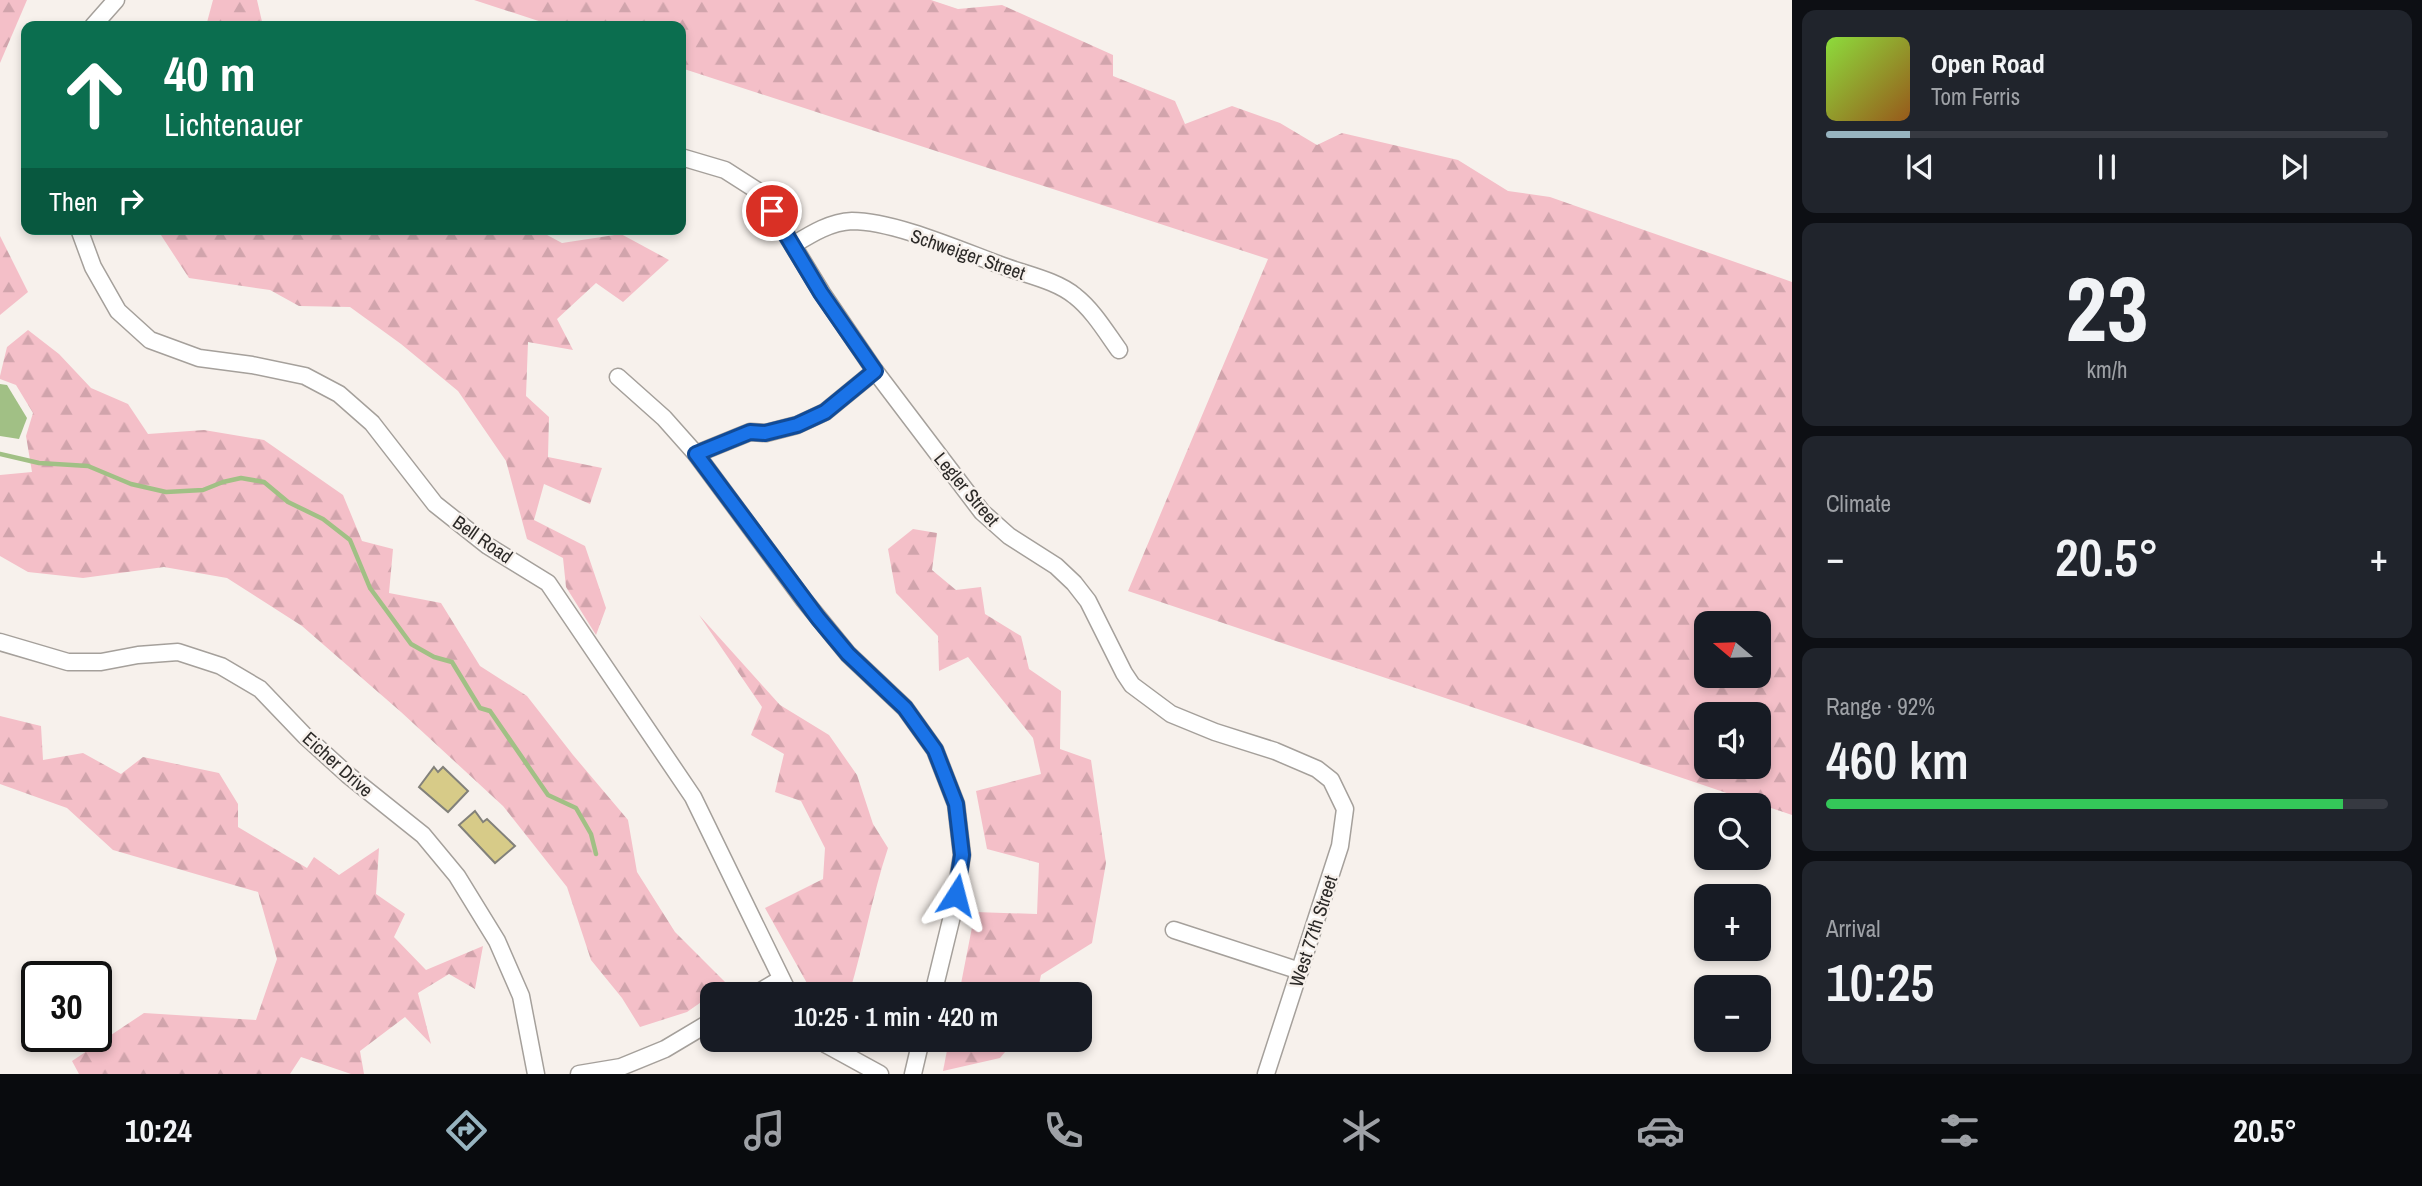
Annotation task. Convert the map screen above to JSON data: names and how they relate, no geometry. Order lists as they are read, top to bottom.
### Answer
{
  "streets": {
    "street": [
      "Schweiger Street",
      "Legler Street",
      "Bell Road",
      "Eicher Drive",
      "West 77th Street"
    ]
  },
  "crossings": [
    ["Schweiger Street", "Legler Street"],
    ["Legler Street", "West 77th Street"]
  ],
  "north": "left",
  "page": {
    "turn": ["40 m", "Lichtenauer"],
    "song": ["Open Road", "Tom Ferris"],
    "then": "Then",
    "tile": [
      ["23", "km/h"],
      "Climate",
      ["Range · 92%", "460 km"],
      ["Arrival", "10:25"]
    ],
    "heat": ["−", "20.5°", "+"],
    "map_buttons": ["+", "−"],
    "limit": "30",
    "trip": "10:25 · 1 min · 420 m",
    "tabs": ["10:24", "20.5°"]
  }
}
